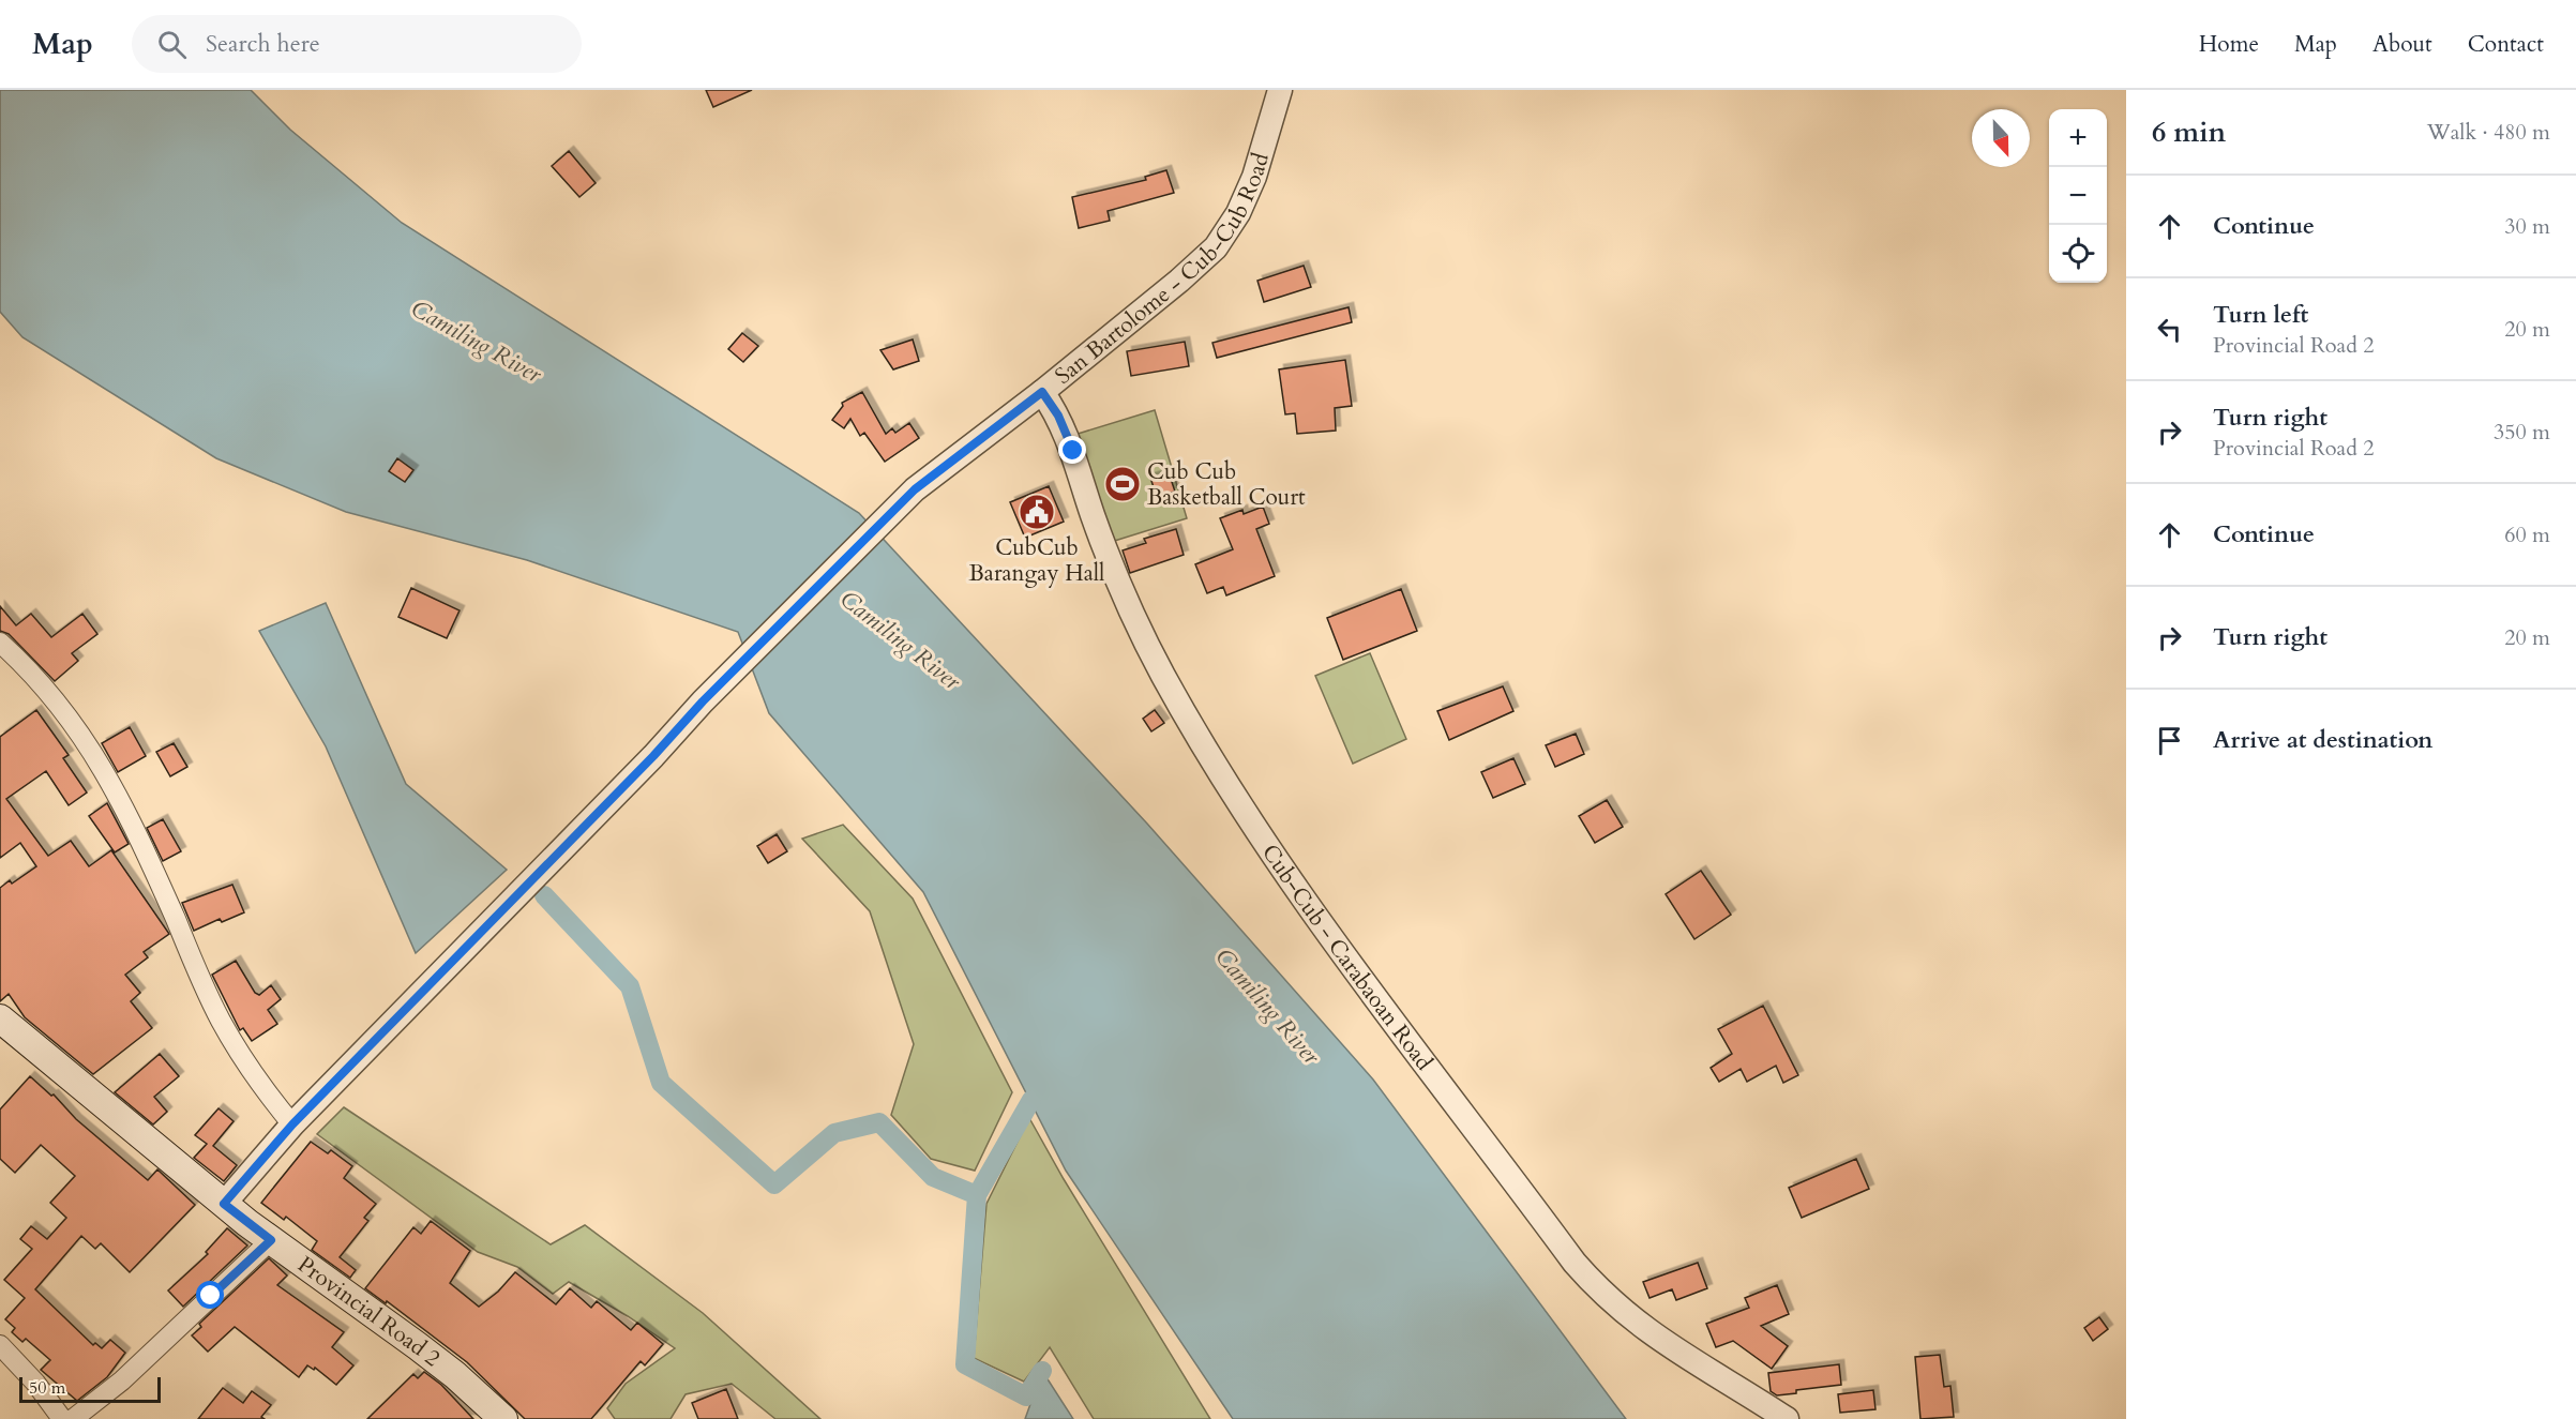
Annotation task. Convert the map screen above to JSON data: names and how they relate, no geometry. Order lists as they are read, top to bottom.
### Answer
{
  "streets": {
    "main road": ["Provincial Road 2"],
    "street": ["San Bartolome - Cub-Cub Road", "Cub-Cub - Carabaoan Road"]
  },
  "crossings": [
    ["San Bartolome - Cub-Cub Road", "Cub-Cub - Carabaoan Road"]
  ],
  "water": ["Camiling River"],
  "places": {
    "sports": ["Cub Cub Basketball Court"],
    "public building": ["CubCub Barangay Hall"]
  },
  "scale_bar": "50 m",
  "north": "bottom",
  "page": {
    "header": "Map",
    "search": "Search here",
    "nav": [
      "Home",
      "Map",
      "About",
      "Contact"
    ],
    "heading": ["6 min", "Walk · 480 m"],
    "map_buttons": ["+", "−"],
    "list": [
      ["Continue", "30 m"],
      ["Turn left", "Provincial Road 2", "20 m"],
      ["Turn right", "Provincial Road 2", "350 m"],
      ["Continue", "60 m"],
      ["Turn right", "20 m"],
      "Arrive at destination"
    ],
    "scale": "50 m"
  }
}
